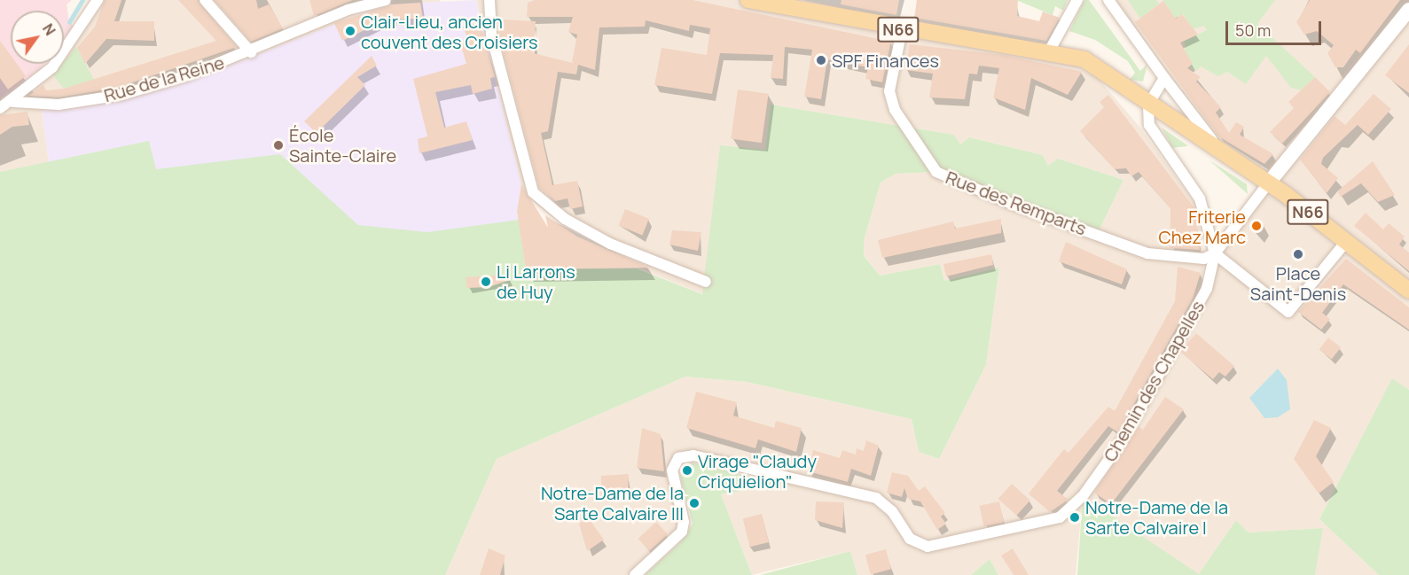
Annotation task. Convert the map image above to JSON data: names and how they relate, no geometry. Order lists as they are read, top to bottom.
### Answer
{
  "streets": {
    "main road": ["N66"],
    "street": ["Rue de la Reine", "Rue des Remparts", "Chemin des Chapelles"]
  },
  "crossings": [
    ["N66", "Rue des Remparts"],
    ["Rue des Remparts", "Chemin des Chapelles"]
  ],
  "places": [
    "Clair-Lieu, ancien couvent des Croisiers",
    "SPF Finances",
    "École Sainte-Claire",
    "Friterie Chez Marc",
    "Place Saint-Denis",
    "Li Larrons de Huy",
    "Virage \"Claudy Criquielion\"",
    "Notre-Dame de la Sarte Calvaire III",
    "Notre-Dame de la Sarte Calvaire I"
  ],
  "scale_bar": "50 m",
  "north": "top right"
}
